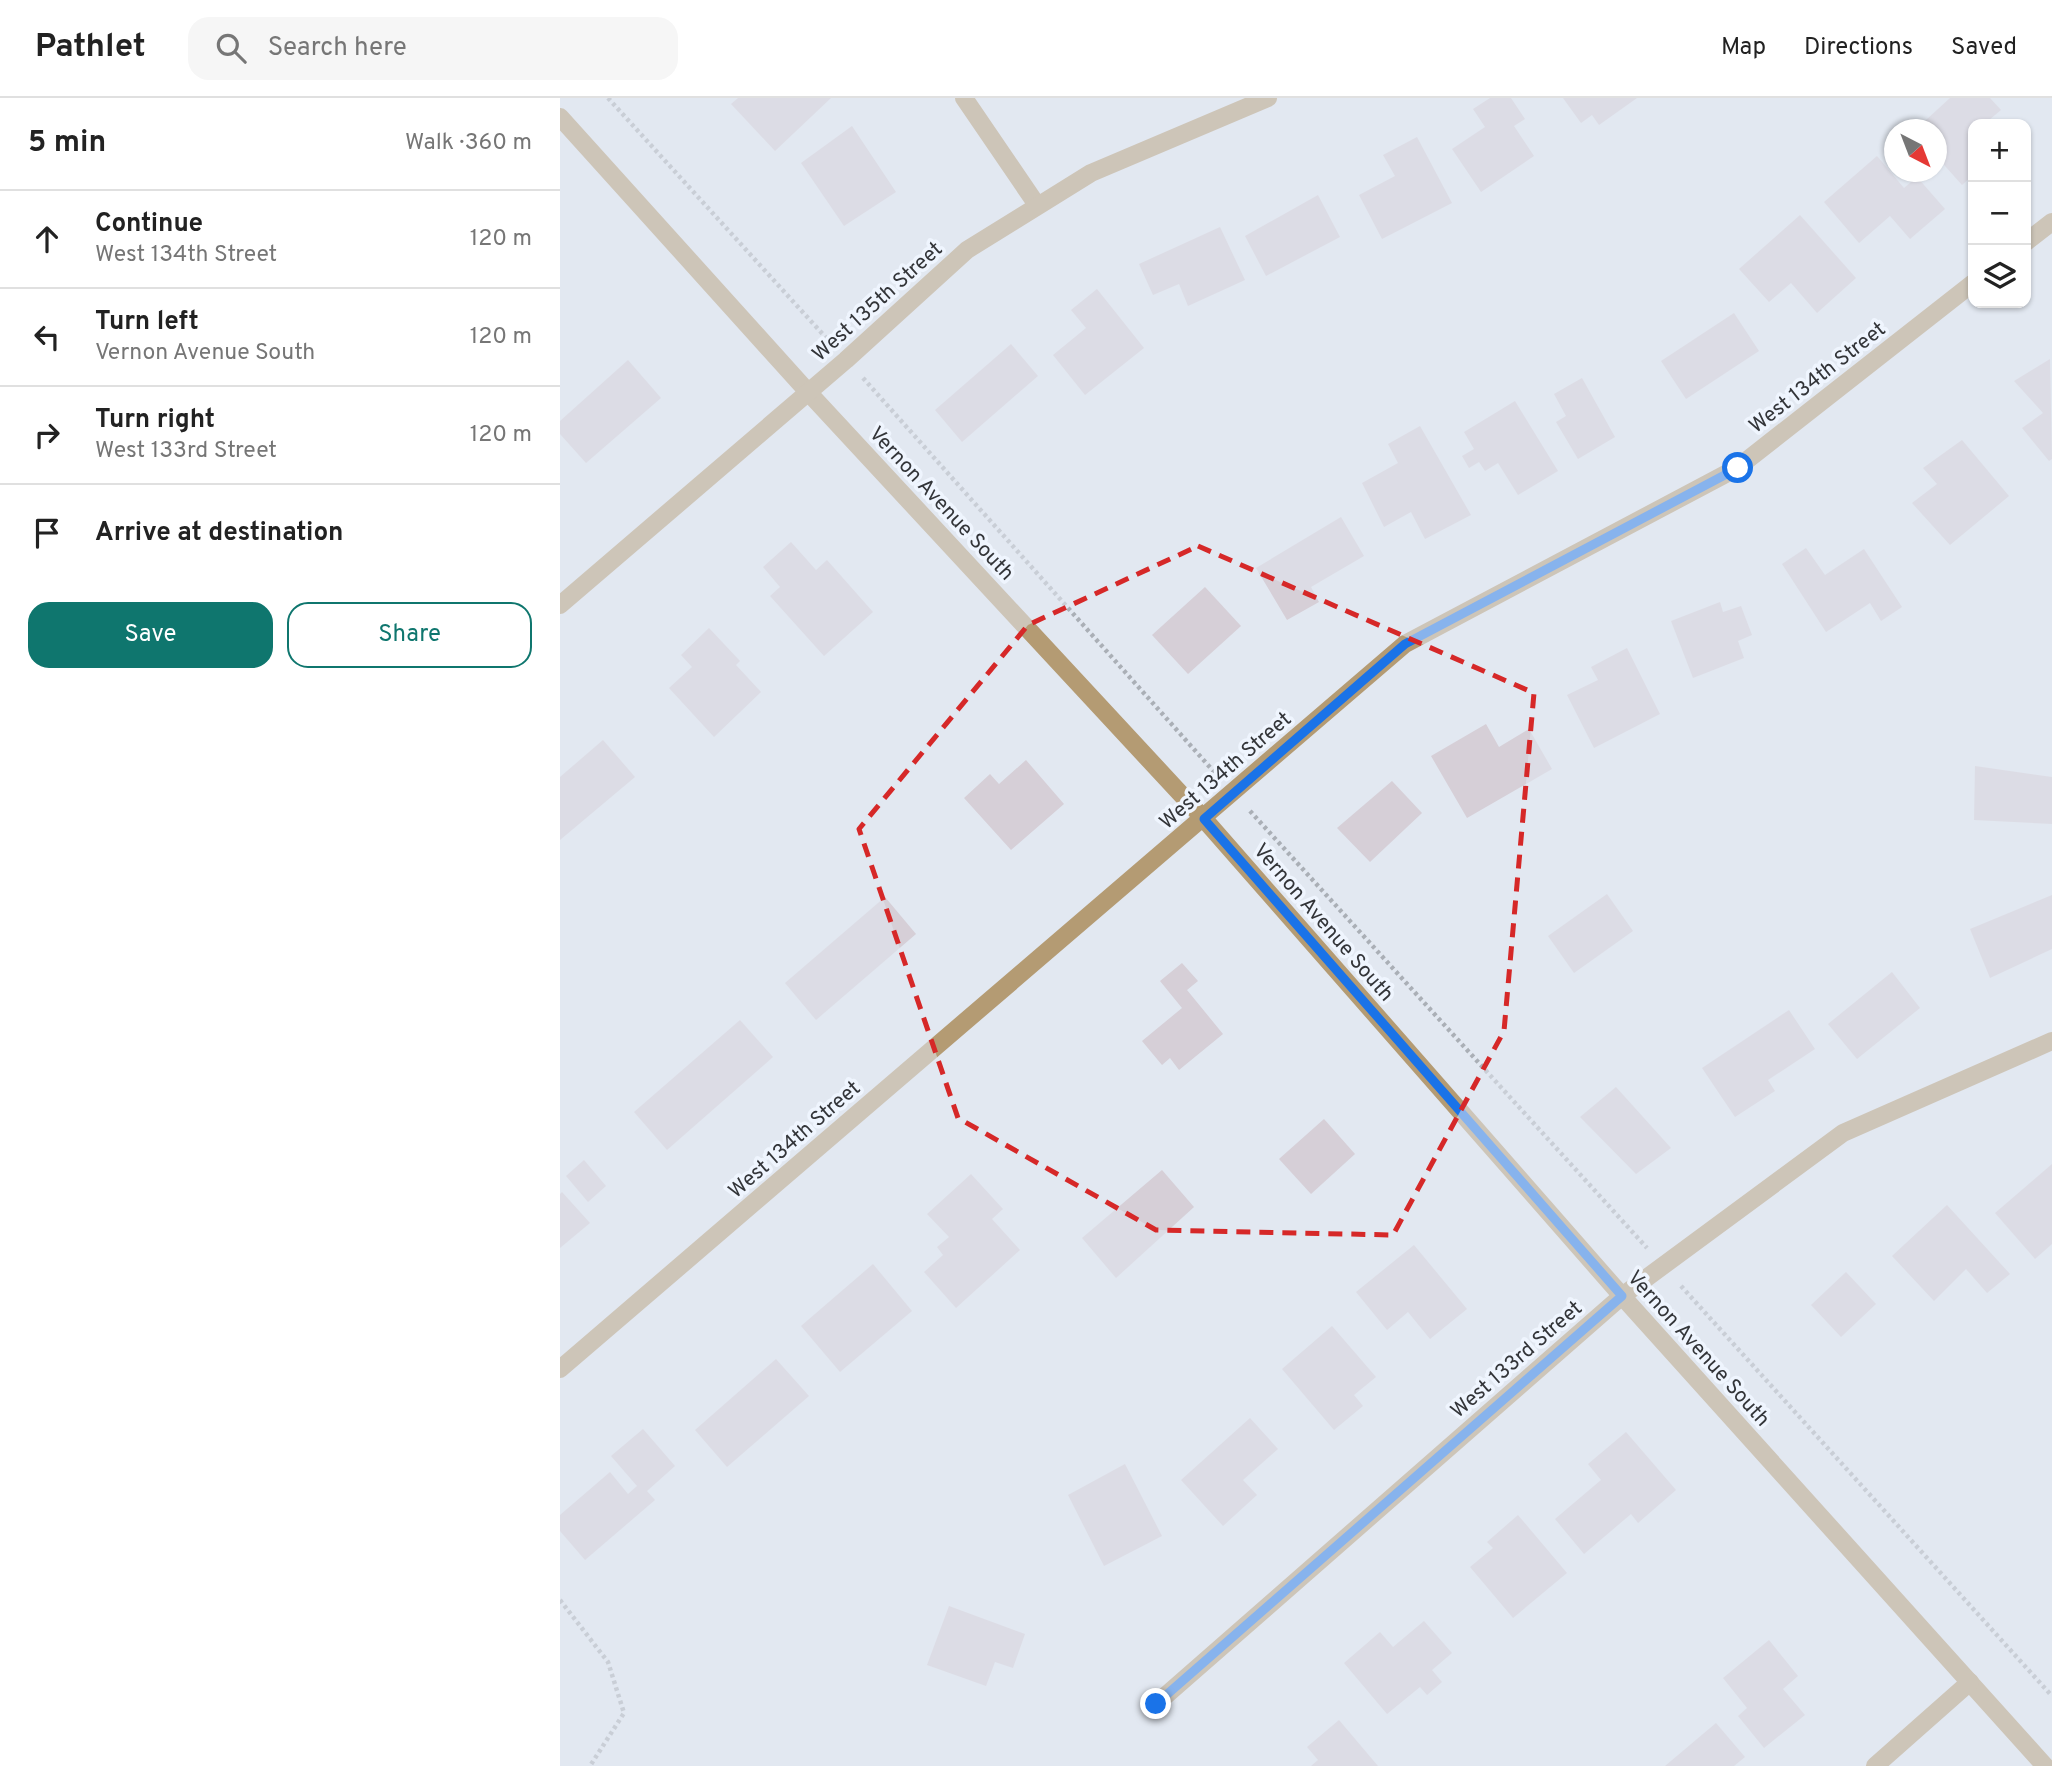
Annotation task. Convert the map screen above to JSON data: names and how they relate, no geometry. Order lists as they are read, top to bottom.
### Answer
{
  "streets": {
    "street": [
      "West 135th Street",
      "West 134th Street",
      "Vernon Avenue South",
      "West 133rd Street"
    ]
  },
  "crossings": [
    ["West 135th Street", "Vernon Avenue South"],
    ["West 134th Street", "Vernon Avenue South"],
    ["Vernon Avenue South", "West 133rd Street"]
  ],
  "north": "bottom right",
  "page": {
    "header": "Pathlet",
    "search": "Search here",
    "nav": ["Map", "Directions", "Saved"],
    "heading": ["5 min", "Walk · 360 m"],
    "map_buttons": ["+", "−"],
    "list": [
      ["Continue", "West 134th Street", "120 m"],
      ["Turn left", "Vernon Avenue South", "120 m"],
      ["Turn right", "West 133rd Street", "120 m"],
      "Arrive at destination"
    ],
    "buttons": ["Save", "Share"]
  }
}
